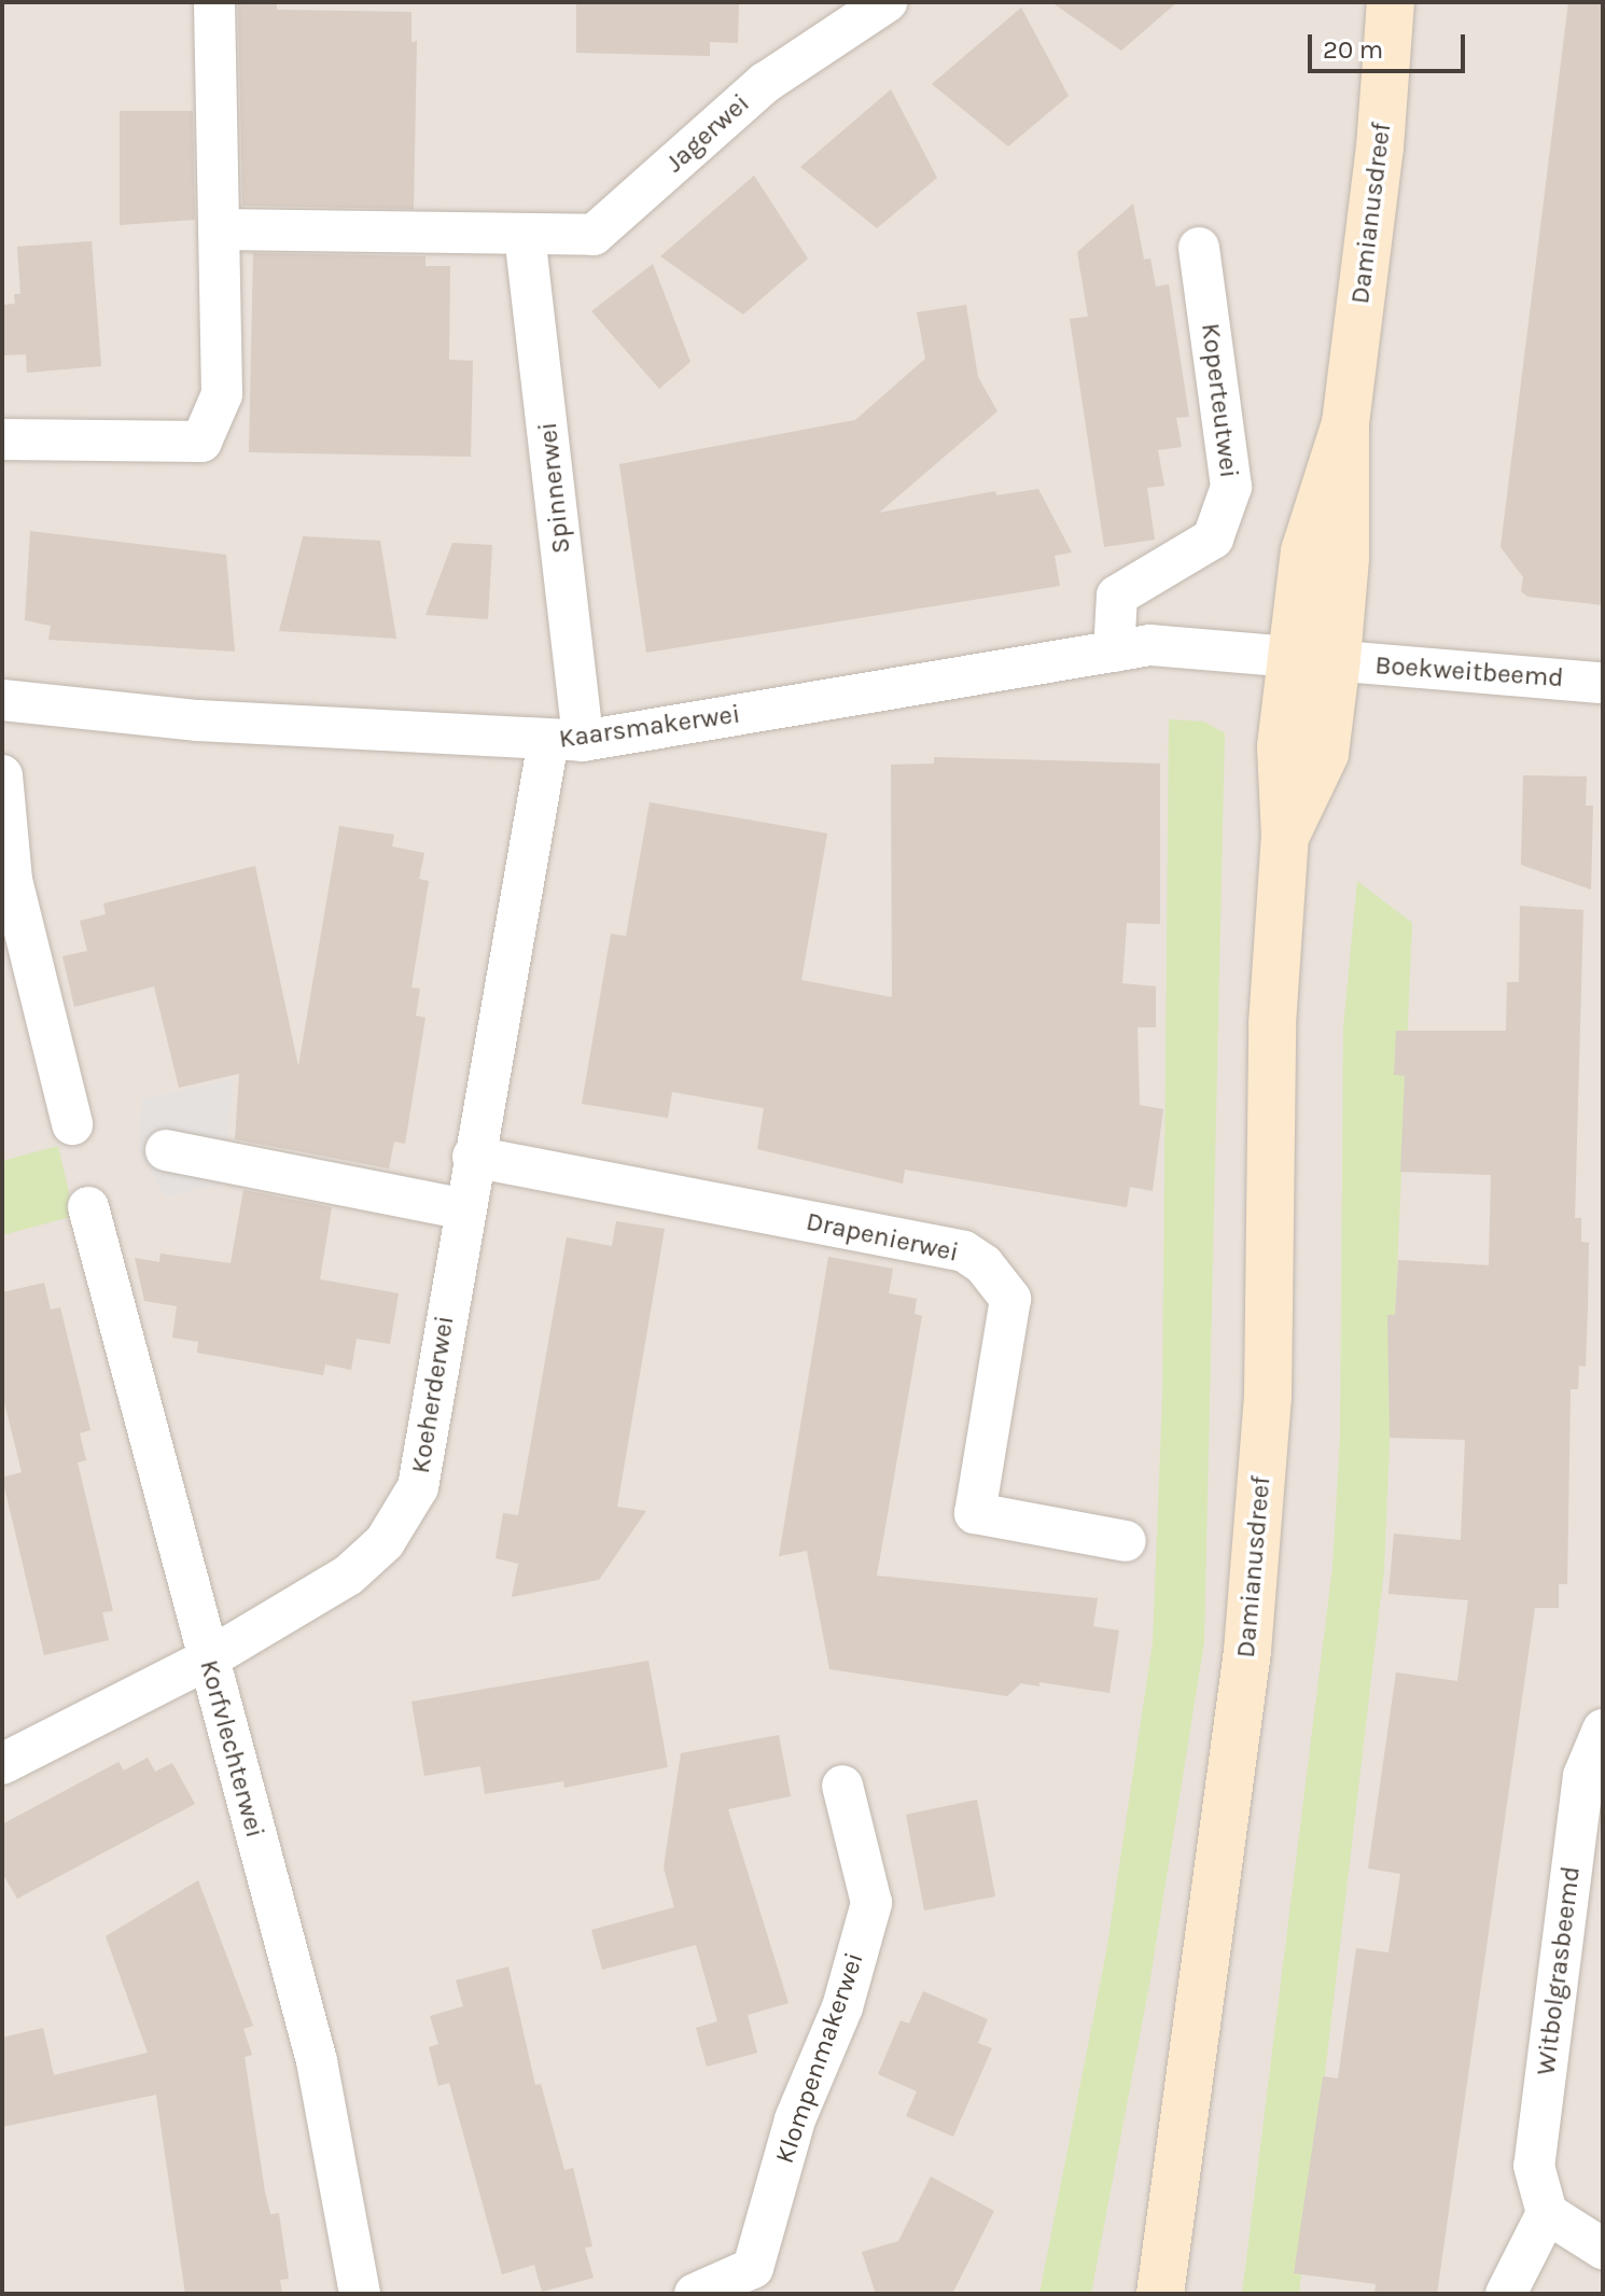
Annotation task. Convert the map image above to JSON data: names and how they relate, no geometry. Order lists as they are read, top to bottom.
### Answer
{
  "streets": {
    "street": [
      "Jagerwei",
      "Damianusdreef",
      "Koperteutwei",
      "Spinnerwei",
      "Boekweitbeemd",
      "Kaarsmakerwei",
      "Drapenierwei",
      "Koeherderwei",
      "Korfvlechterwei",
      "Witbolgrasbeemd",
      "Klompenmakerwei"
    ]
  },
  "crossings": [
    ["Jagerwei", "Spinnerwei"],
    ["Damianusdreef", "Boekweitbeemd"],
    ["Damianusdreef", "Kaarsmakerwei"],
    ["Koperteutwei", "Kaarsmakerwei"],
    ["Spinnerwei", "Kaarsmakerwei"],
    ["Spinnerwei", "Koeherderwei"],
    ["Boekweitbeemd", "Kaarsmakerwei"],
    ["Kaarsmakerwei", "Koeherderwei"],
    ["Drapenierwei", "Koeherderwei"],
    ["Koeherderwei", "Korfvlechterwei"]
  ],
  "scale_bar": "20 m"
}
